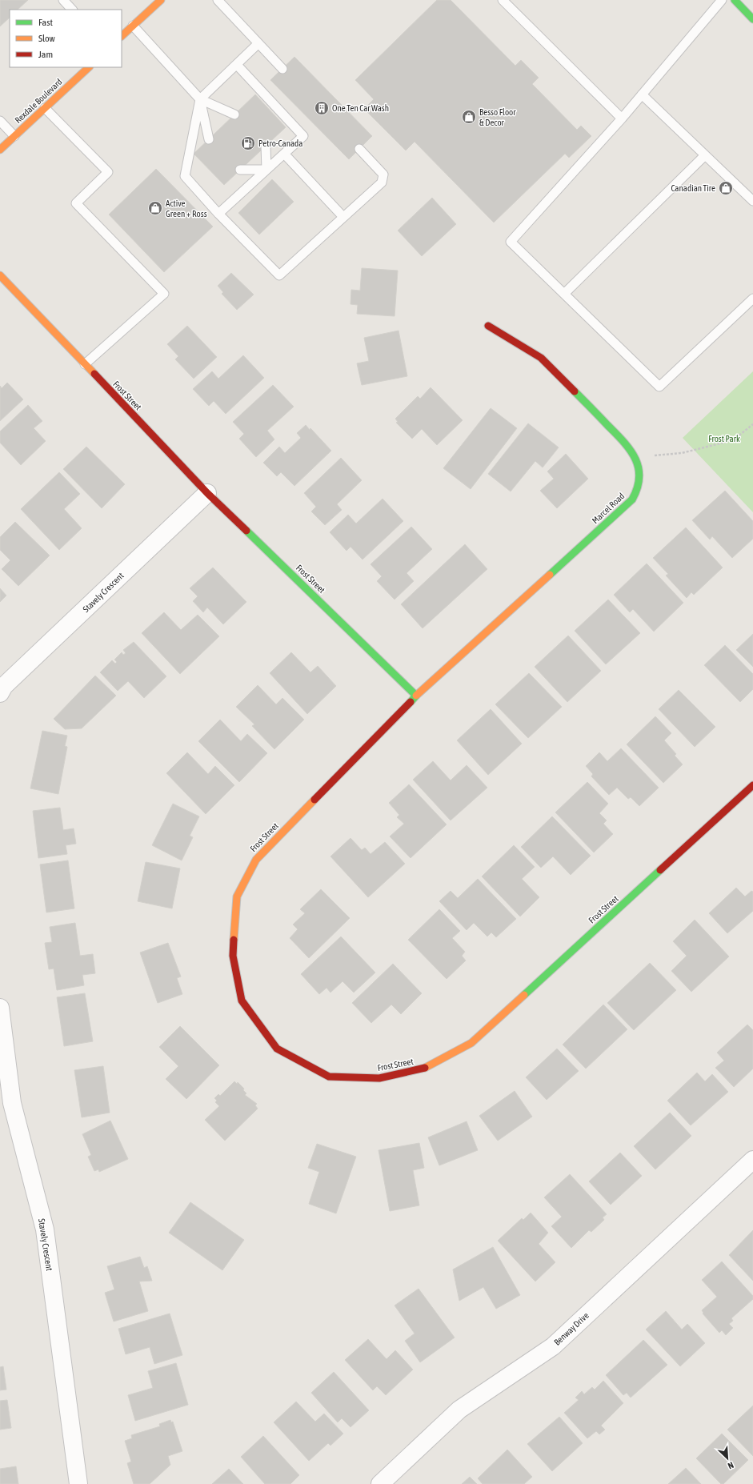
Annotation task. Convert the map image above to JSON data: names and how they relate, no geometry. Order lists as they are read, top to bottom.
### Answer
{
  "streets": {
    "street": [
      "Rexdale Boulevard",
      "Frost Street",
      "Marcel Road",
      "Stavely Crescent",
      "Benway Drive"
    ]
  },
  "crossings": [
    ["Frost Street", "Marcel Road"],
    ["Frost Street", "Stavely Crescent"]
  ],
  "parks": ["Frost Park"],
  "places": {
    "building": ["One Ten Car Wash"],
    "shop": ["Besso Floor & Decor", "Canadian Tire", "Active Green + Ross"],
    "fuel station": ["Petro-Canada"]
  },
  "legend": ["Fast", "Slow", "Jam"],
  "north": "bottom right"
}
